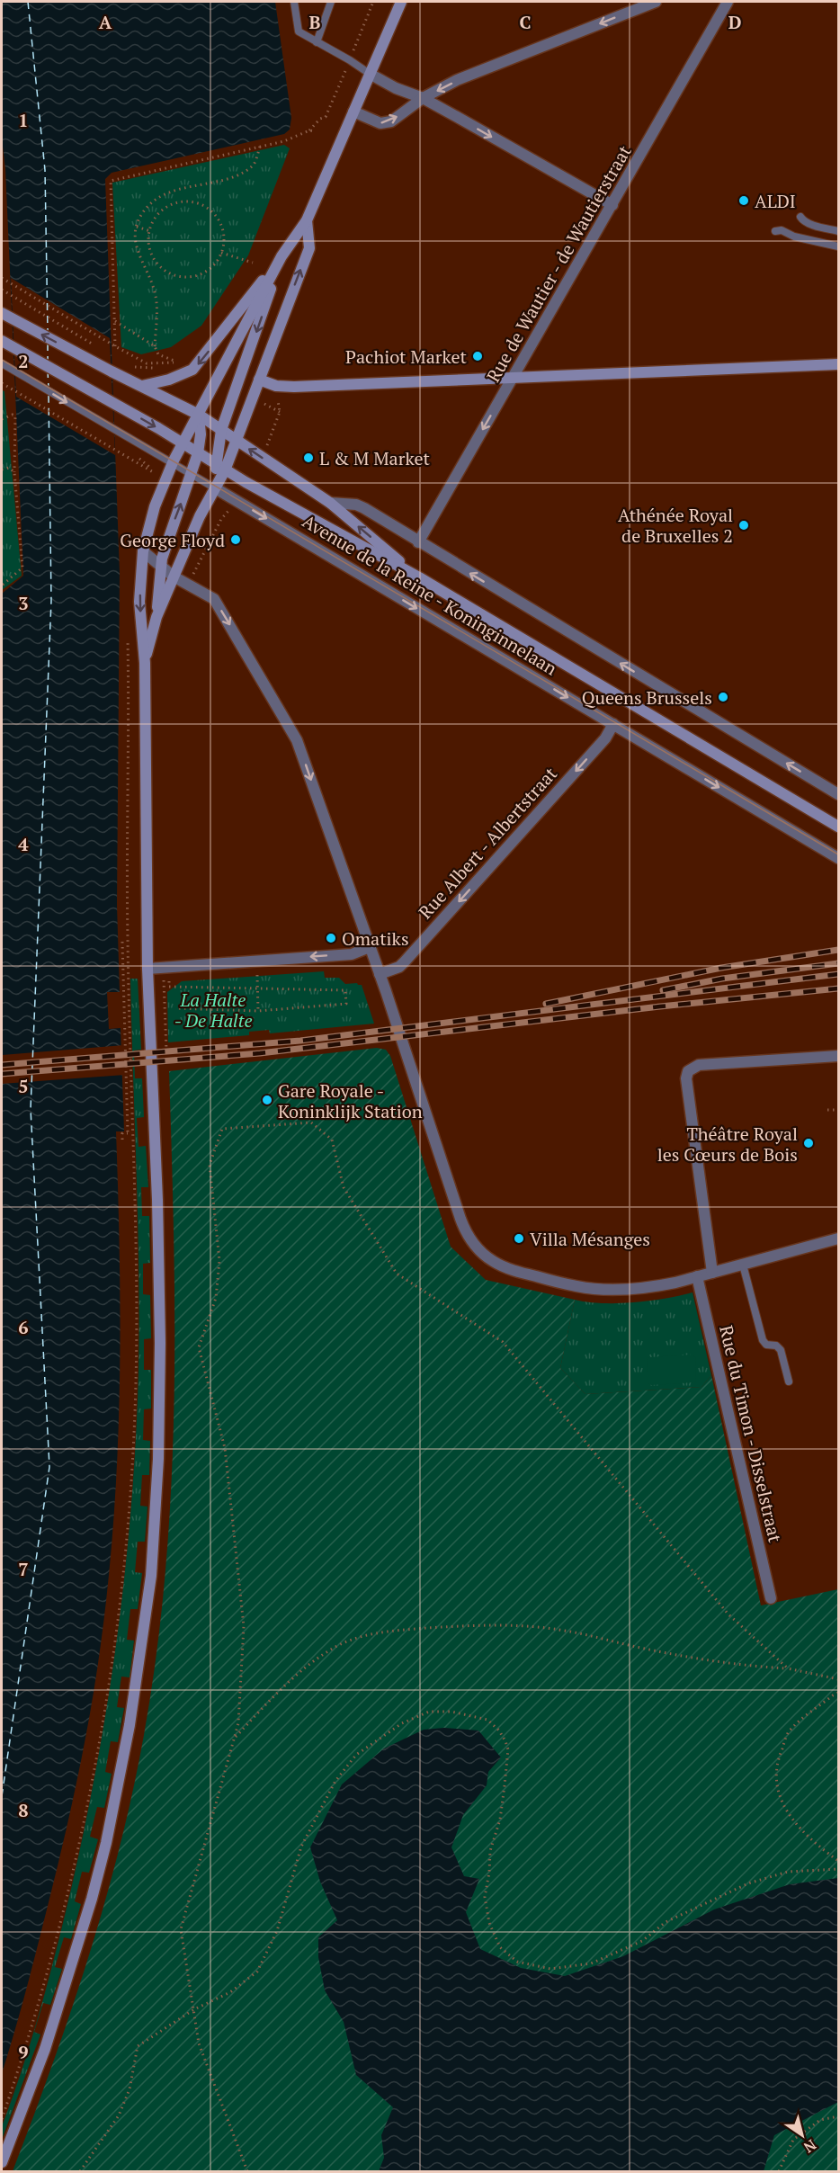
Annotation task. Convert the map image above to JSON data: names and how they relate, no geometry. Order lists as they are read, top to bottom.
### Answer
{
  "streets": {
    "main road": ["Avenue de la Reine - Koninginnelaan"],
    "street": ["Rue de Wautier - de Wautierstraat", "Rue Albert - Albertstraat", "Rue du Timon - Disselstraat"]
  },
  "crossings": [
    ["Rue de Wautier - de Wautierstraat", "Avenue de la Reine - Koninginnelaan"],
    ["Avenue de la Reine - Koninginnelaan", "Rue Albert - Albertstraat"]
  ],
  "one_way": ["Rue Albert - Albertstraat"],
  "parks": ["La Halte - De Halte"],
  "places": [
    "ALDI",
    "Pachiot Market",
    "L & M Market",
    "Athénée Royal de Bruxelles 2",
    "George Floyd",
    "Queens Brussels",
    "Omatiks",
    "Gare Royale - Koninklijk Station",
    "Théâtre Royal les Cœurs de Bois",
    "Villa Mésanges"
  ],
  "north": "bottom right",
  "grid": {
    "columns": [
      "A",
      "B",
      "C",
      "D"
    ],
    "rows": [
      "1",
      "2",
      "3",
      "4",
      "5",
      "6",
      "7",
      "8",
      "9"
    ]
  }
}
